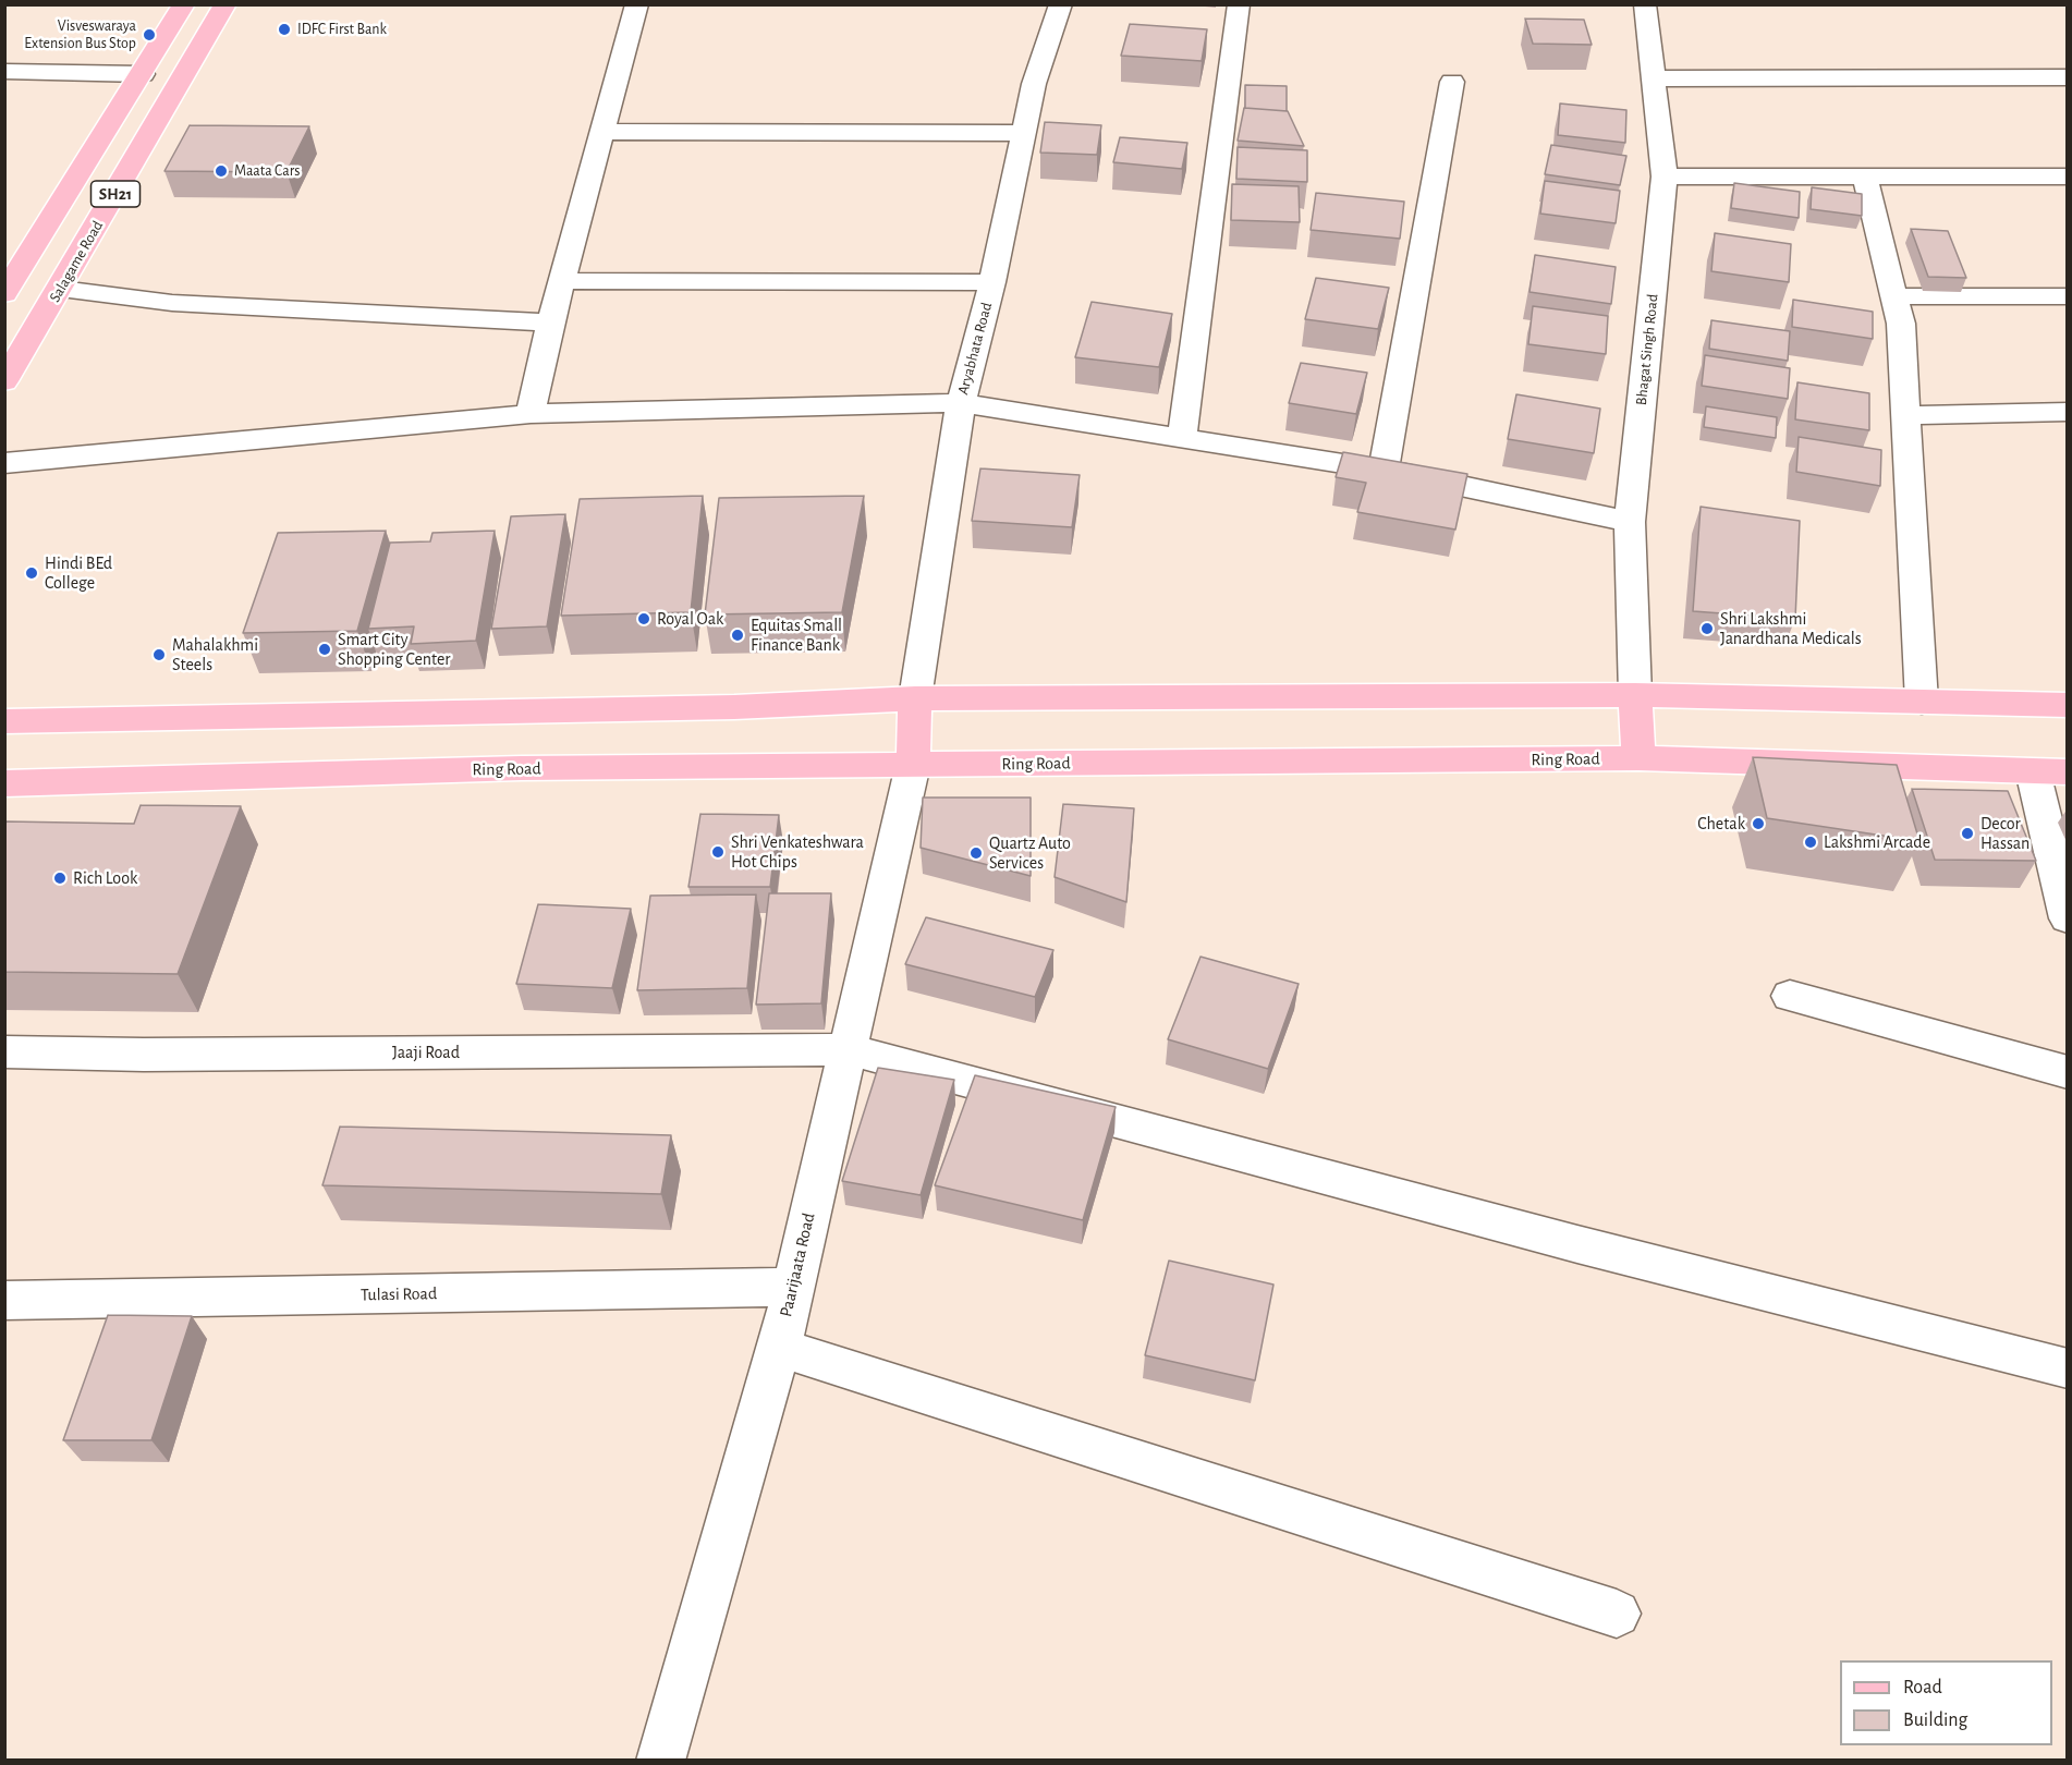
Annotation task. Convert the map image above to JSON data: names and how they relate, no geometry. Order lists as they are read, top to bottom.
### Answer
{
  "streets": {
    "main road": ["SH21", "Salagame Road", "Ring Road"],
    "street": [
      "Aryabhata Road",
      "Bhagat Singh Road",
      "Jaaji Road",
      "Paarijaata Road",
      "Tulasi Road"
    ]
  },
  "crossings": [
    ["Ring Road", "Paarijaata Road"],
    ["Jaaji Road", "Paarijaata Road"],
    ["Paarijaata Road", "Tulasi Road"]
  ],
  "places": [
    "IDFC First Bank",
    "Visveswaraya Extension Bus Stop",
    "Maata Cars",
    "Hindi BEd College",
    "Royal Oak",
    "Shri Lakshmi Janardhana Medicals",
    "Equitas Small Finance Bank",
    "Smart City Shopping Center",
    "Mahalakhmi Steels",
    "Chetak",
    "Decor Hassan",
    "Lakshmi Arcade",
    "Shri Venkateshwara Hot Chips",
    "Quartz Auto Services",
    "Rich Look"
  ],
  "legend": ["Road", "Building"]
}
